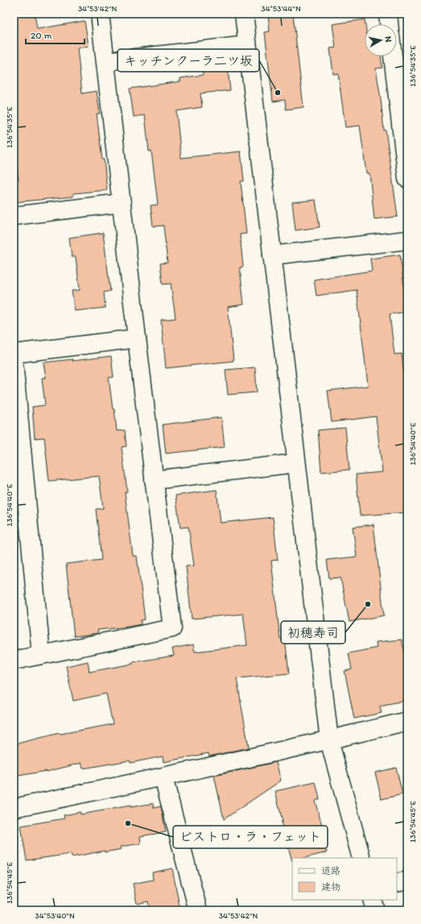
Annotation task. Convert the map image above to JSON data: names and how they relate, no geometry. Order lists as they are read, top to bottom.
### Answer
{
  "places": ["キッチンクーラ二ツ坂", "初穂寿司", "ビストロ・ラ・フェット"],
  "legend": ["道路", "建物"],
  "scale_bar": "20 m",
  "north": "right",
  "coordinates": [
    "34°53'42\"N",
    "34°53'44\"N",
    "136°54'35\"E",
    "136°54'40\"E",
    "136°54'45\"E",
    "34°53'40\"N"
  ]
}
